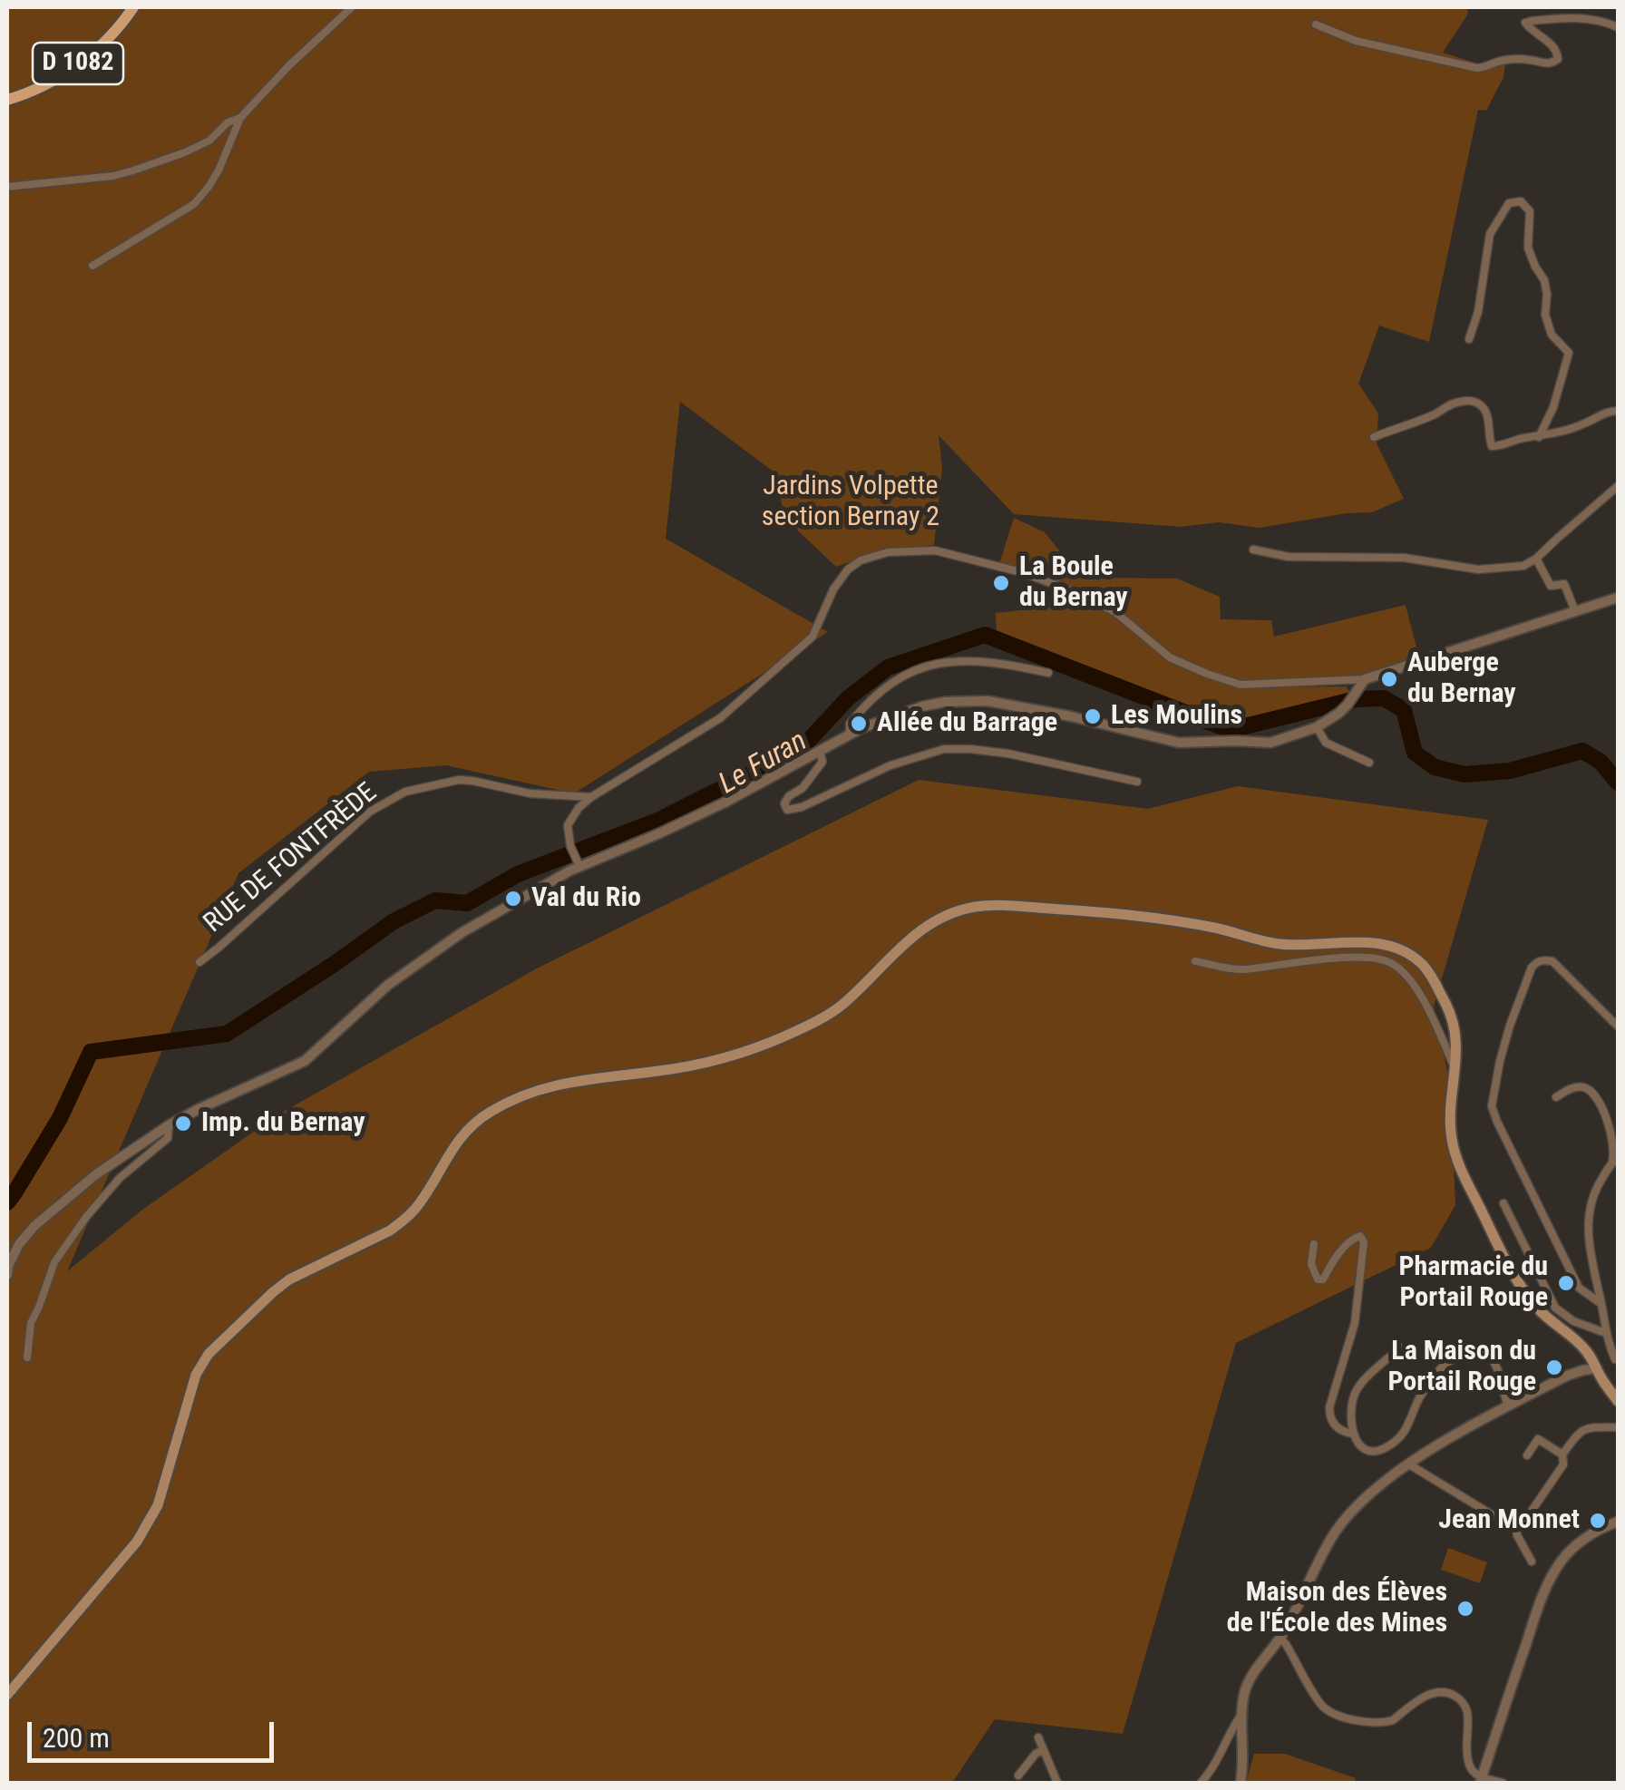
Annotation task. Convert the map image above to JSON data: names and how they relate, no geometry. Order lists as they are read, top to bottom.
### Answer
{
  "streets": {
    "main road": ["D 1082"],
    "street": ["RUE DE FONTFRÈDE"]
  },
  "water": ["Le Furan"],
  "parks": ["Jardins Volpette section Bernay 2"],
  "places": [
    "La Boule du Bernay",
    "Auberge du Bernay",
    "Les Moulins",
    "Allée du Barrage",
    "Val du Rio",
    "Imp. du Bernay",
    "Pharmacie du Portail Rouge",
    "La Maison du Portail Rouge",
    "Jean Monnet",
    "Maison des Élèves de l'École des Mines"
  ],
  "scale_bar": "200 m"
}
